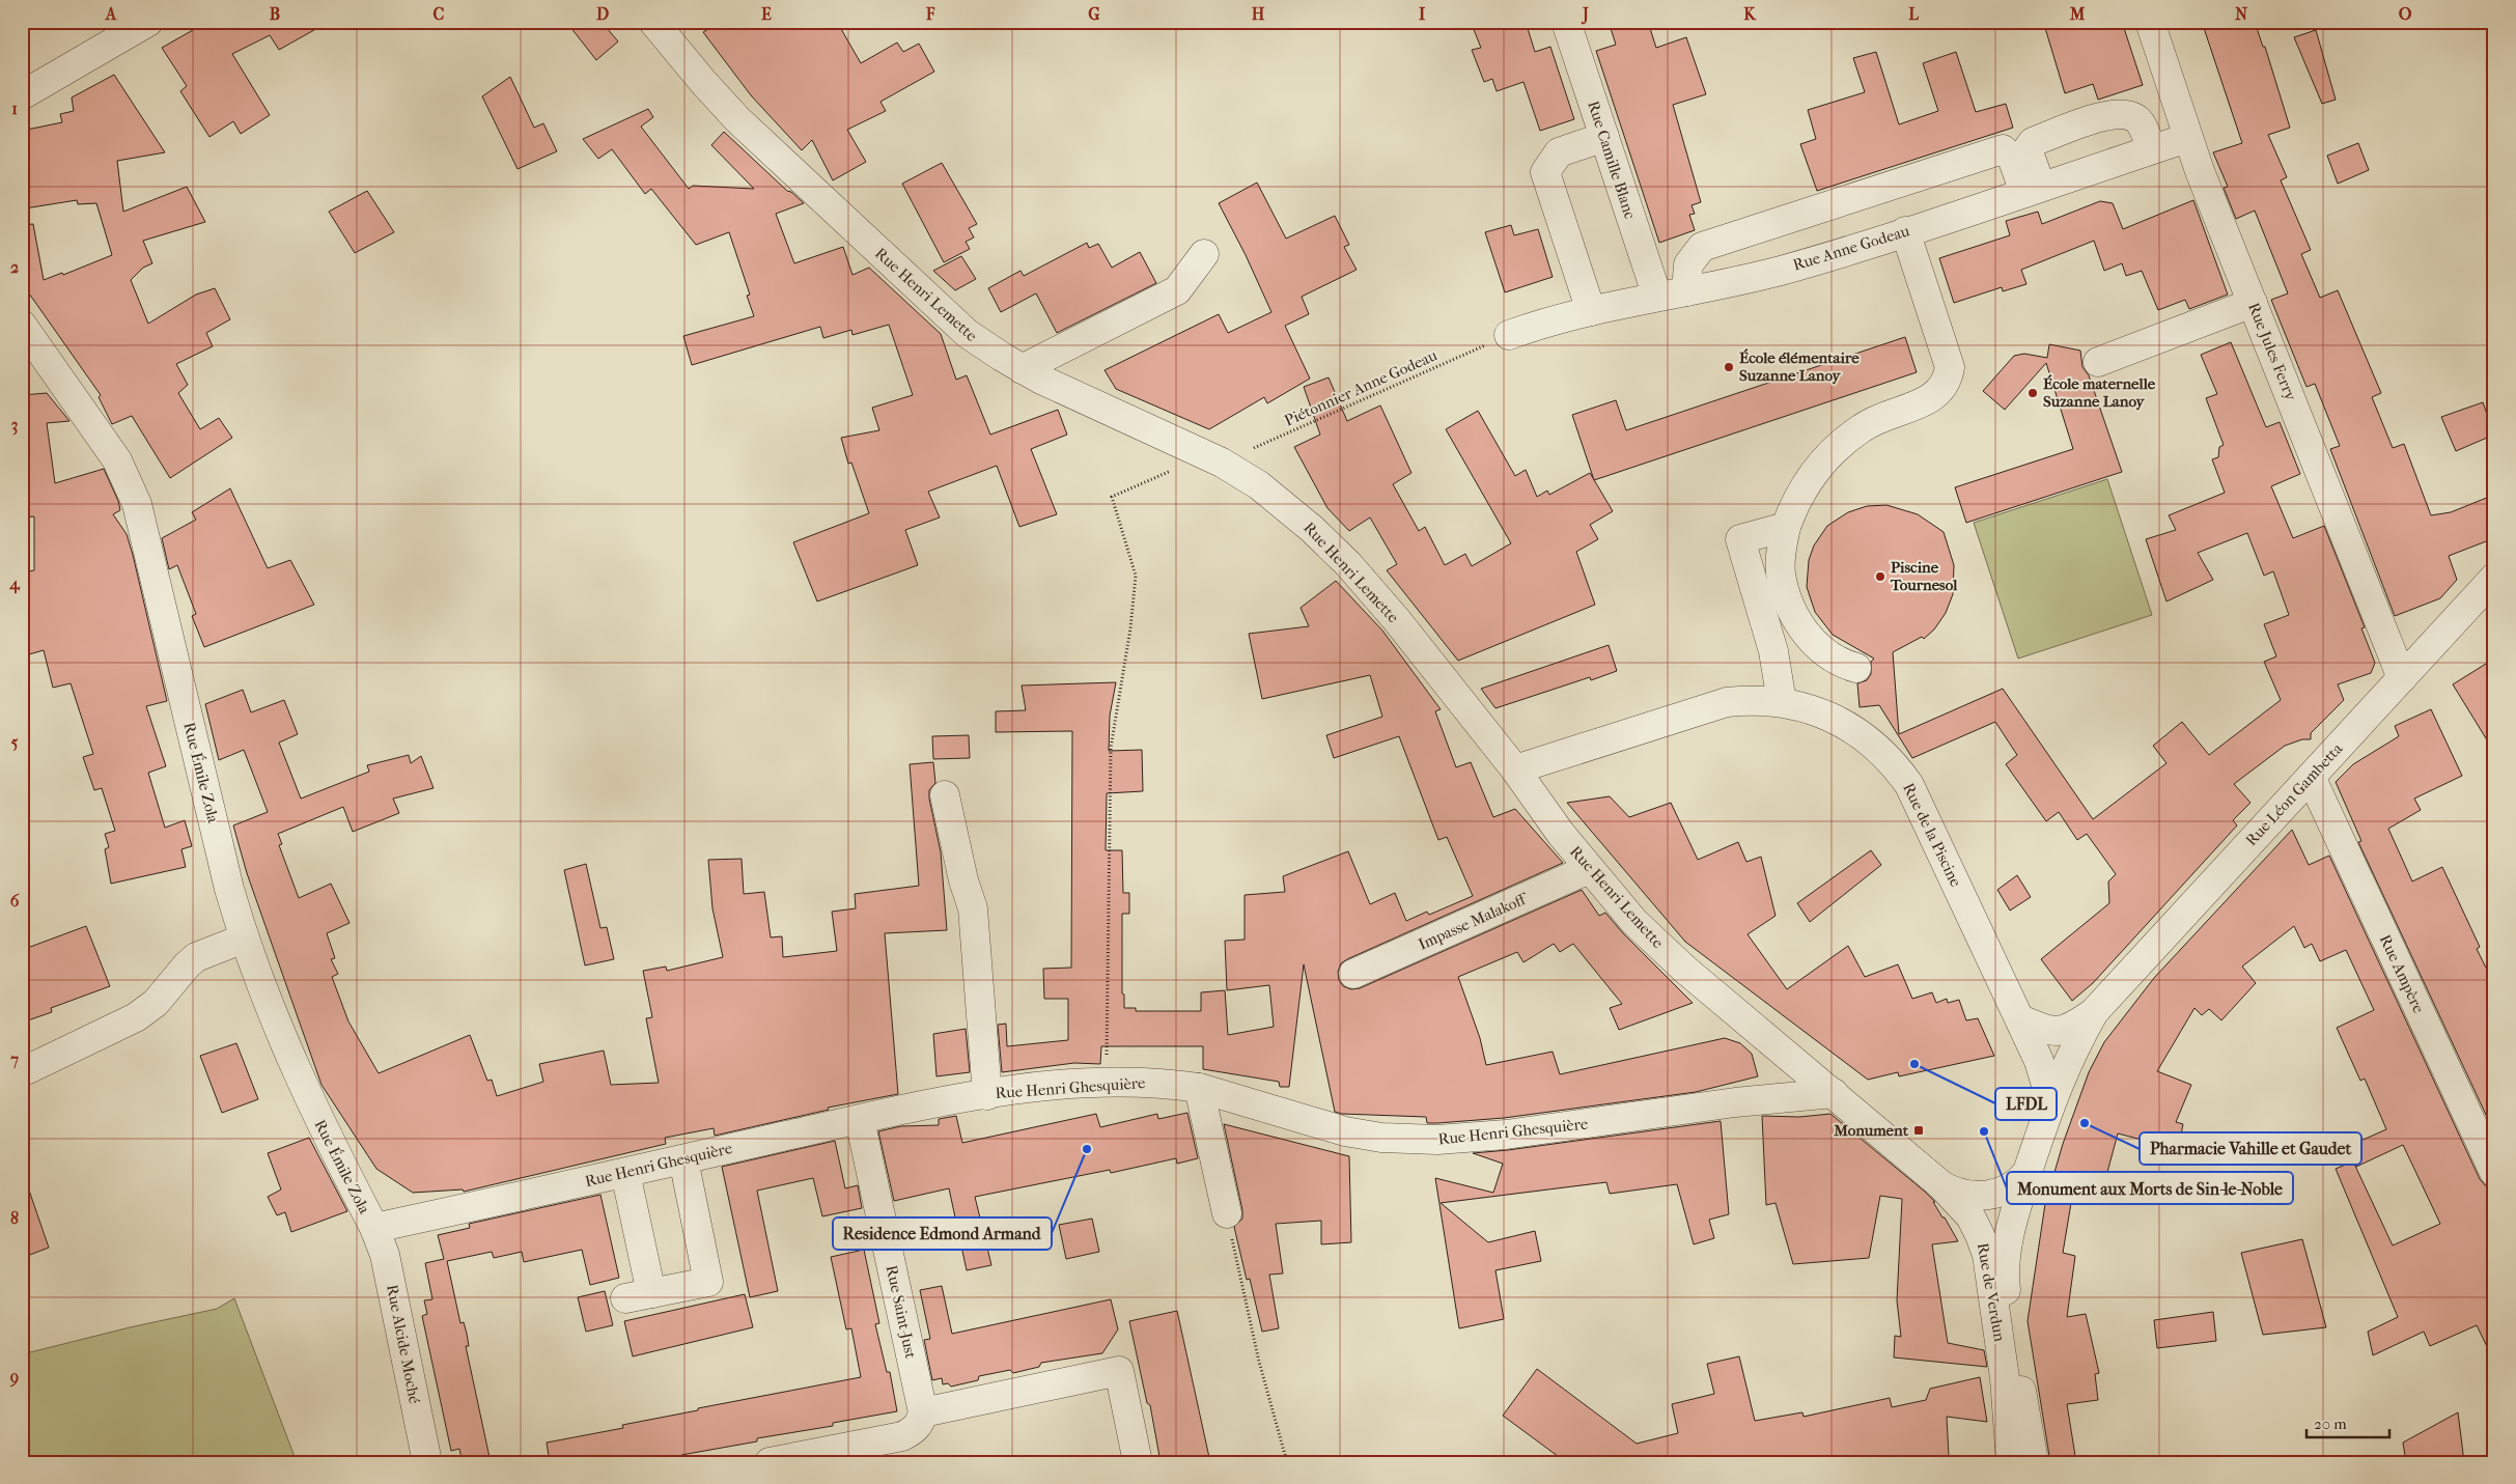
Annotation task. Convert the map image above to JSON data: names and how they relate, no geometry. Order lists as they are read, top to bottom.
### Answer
{
  "streets": {
    "street": [
      "Rue Camille Blanc",
      "Rue Anne Godeau",
      "Rue Henri Lemette",
      "Rue Jules Ferry",
      "Rue Émile Zola",
      "Rue Léon Gambetta",
      "Rue de la Piscine",
      "Impasse Malakoff",
      "Rue Ampère",
      "Rue Henri Ghesquière",
      "Rue de Verdun",
      "Rue Saint-Just",
      "Rue Alcide Moché"
    ],
    "path": ["Piétonnier Anne Godeau"]
  },
  "crossings": [
    ["Rue Camille Blanc", "Rue Anne Godeau"],
    ["Rue Anne Godeau", "Rue Jules Ferry"],
    ["Rue Anne Godeau", "Piétonnier Anne Godeau"],
    ["Rue Henri Lemette", "Piétonnier Anne Godeau"],
    ["Rue Henri Lemette", "Rue de la Piscine"],
    ["Rue Henri Lemette", "Impasse Malakoff"],
    ["Rue Henri Lemette", "Rue Henri Ghesquière"],
    ["Rue Henri Lemette", "Rue de Verdun"],
    ["Rue Jules Ferry", "Rue Léon Gambetta"],
    ["Rue Émile Zola", "Rue Henri Ghesquière"],
    ["Rue Émile Zola", "Rue Alcide Moché"],
    ["Rue Léon Gambetta", "Rue de la Piscine"],
    ["Rue Léon Gambetta", "Rue Ampère"],
    ["Rue Léon Gambetta", "Rue de Verdun"],
    ["Rue Henri Ghesquière", "Rue de Verdun"],
    ["Rue Henri Ghesquière", "Rue Saint-Just"],
    ["Rue Henri Ghesquière", "Rue Alcide Moché"]
  ],
  "places": {
    "other": [
      "École élémentaire Suzanne Lanoy",
      "École maternelle Suzanne Lanoy",
      "Piscine Tournesol",
      "LFDL",
      "Pharmacie Vahille et Gaudet",
      "Monument aux Morts de Sin-le-Noble",
      "Residence Edmond Armand"
    ],
    "transit": ["Monument"]
  },
  "scale_bar": "20 m",
  "grid": {
    "columns": [
      "A",
      "B",
      "C",
      "D",
      "E",
      "F",
      "G",
      "H",
      "I",
      "J",
      "K",
      "L",
      "M",
      "N",
      "O"
    ],
    "rows": [
      "1",
      "2",
      "3",
      "4",
      "5",
      "6",
      "7",
      "8",
      "9"
    ]
  }
}
